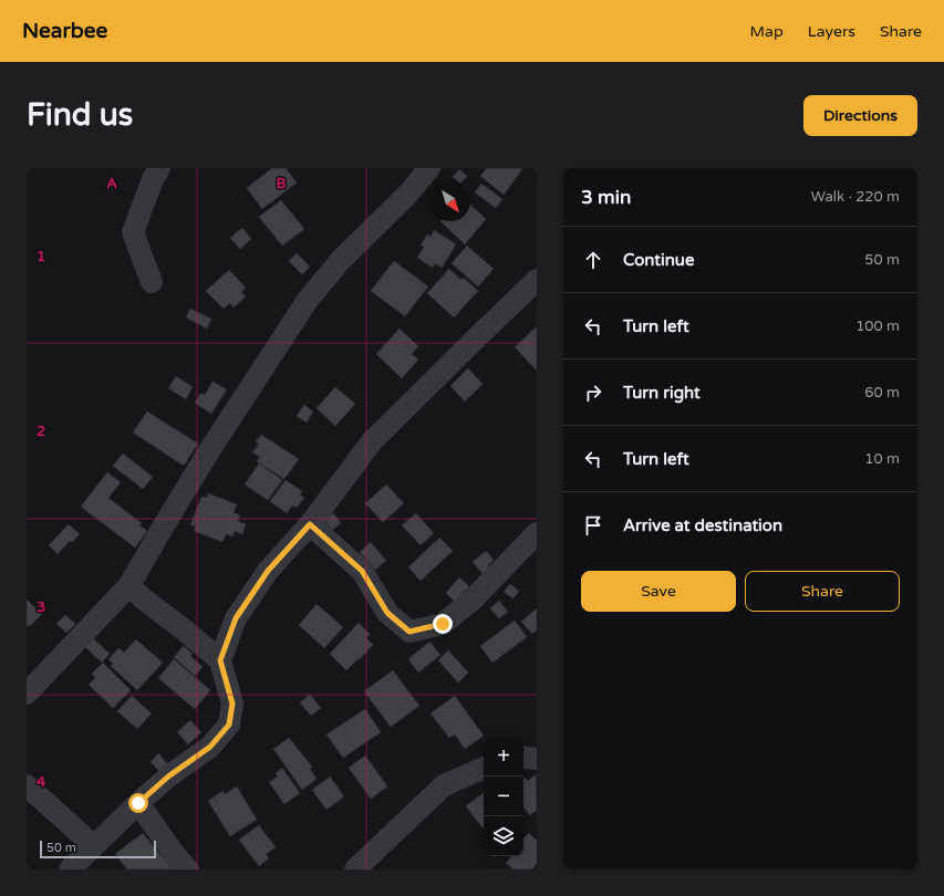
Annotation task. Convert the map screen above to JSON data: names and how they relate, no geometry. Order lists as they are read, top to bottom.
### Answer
{
  "scale_bar": "50 m",
  "north": "bottom right",
  "page": {
    "header": "Nearbee",
    "nav": ["Map", "Layers", "Share"],
    "buttons": [
      "Directions",
      ["Save", "Share"]
    ],
    "title": "Find us",
    "heading": ["3 min", "Walk · 220 m"],
    "list": [
      ["Continue", "50 m"],
      ["Turn left", "100 m"],
      ["Turn right", "60 m"],
      ["Turn left", "10 m"],
      "Arrive at destination"
    ],
    "map_buttons": ["+", "−"],
    "scale": "50 m"
  },
  "grid": {
    "columns": ["A", "B"],
    "rows": [
      "1",
      "2",
      "3",
      "4"
    ]
  }
}
